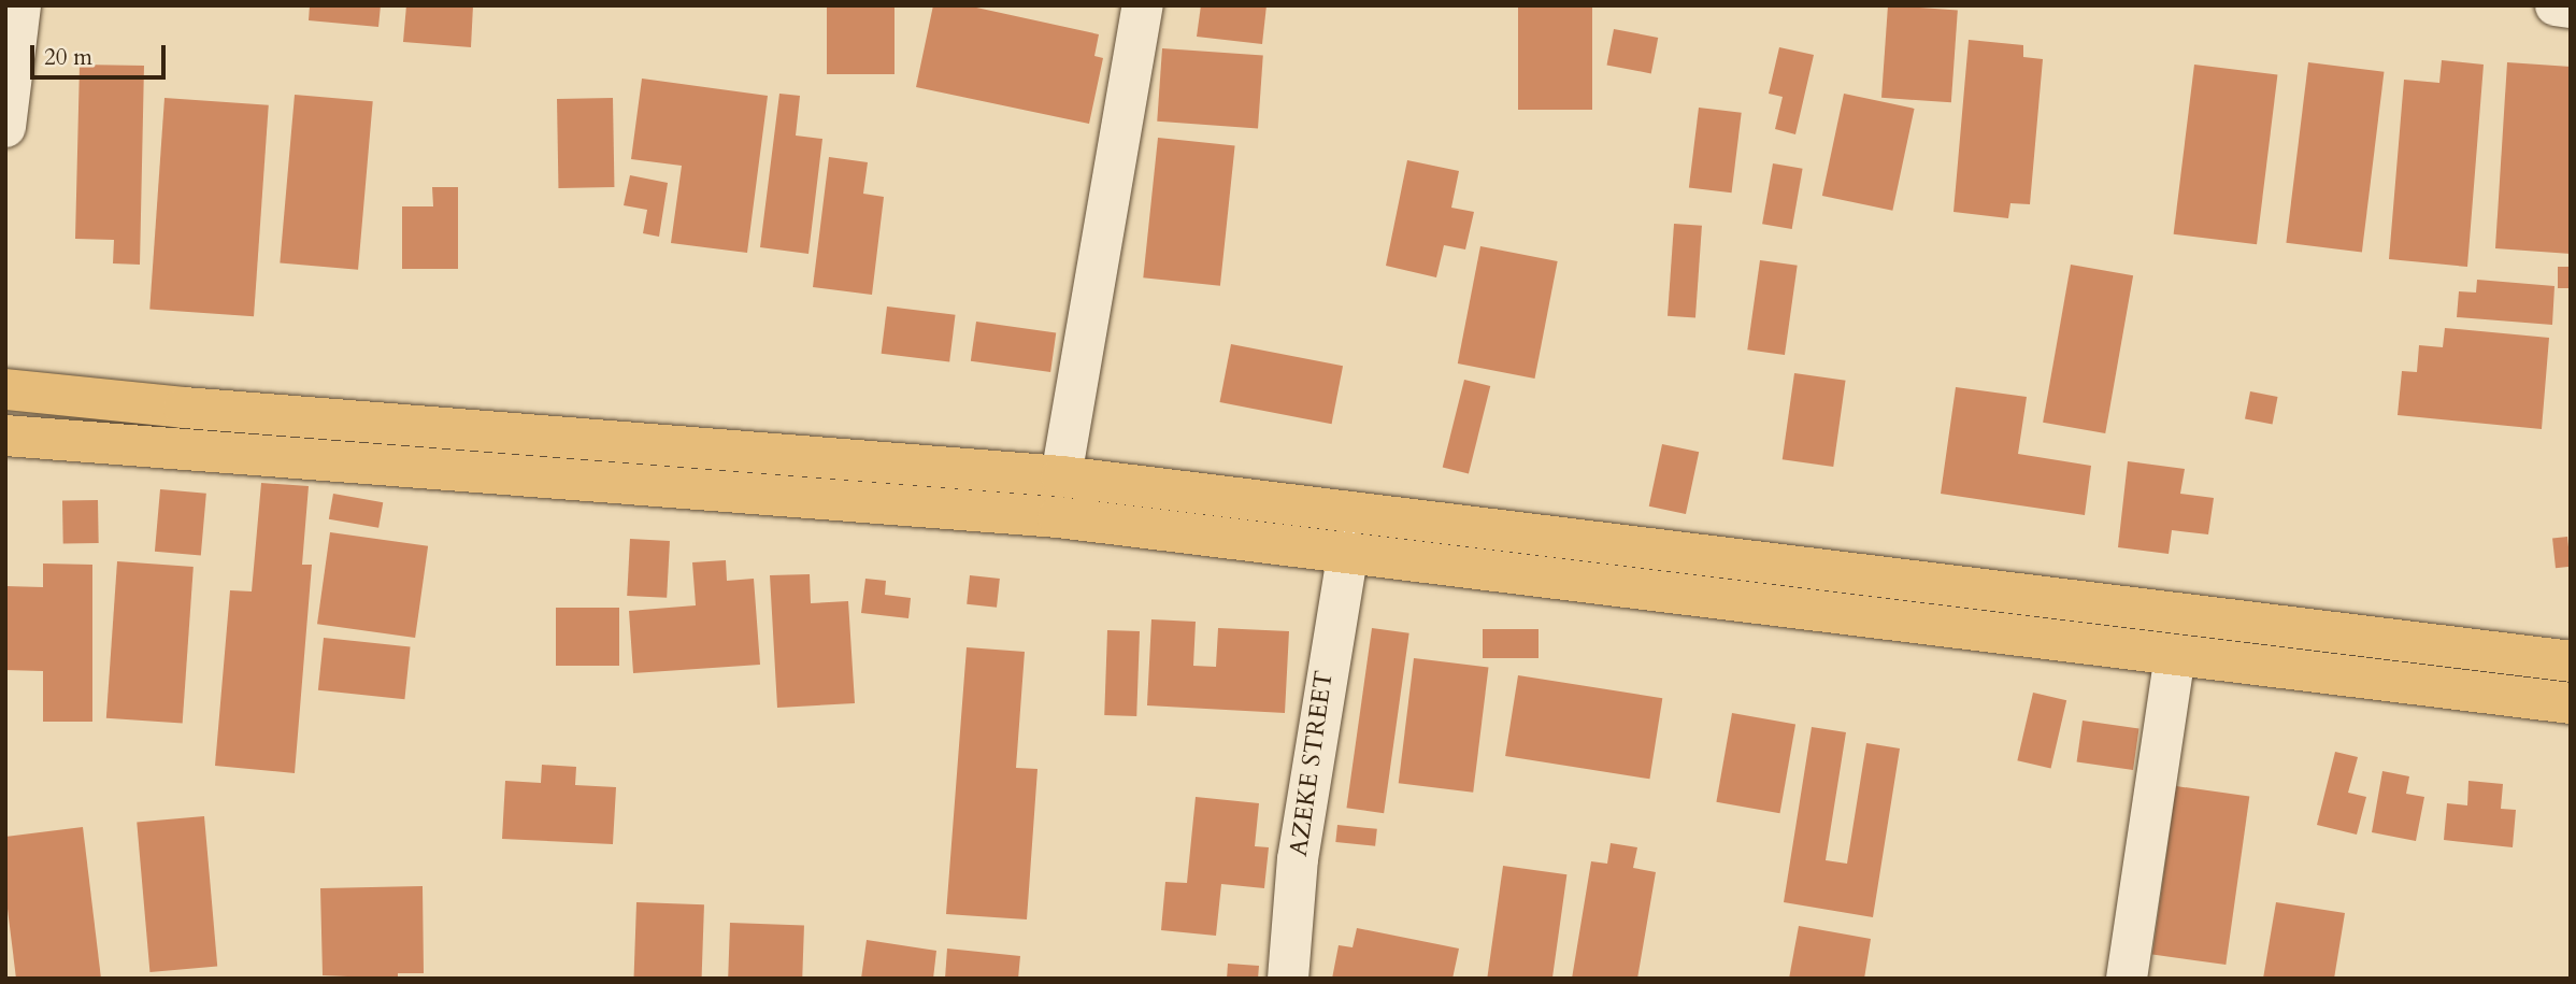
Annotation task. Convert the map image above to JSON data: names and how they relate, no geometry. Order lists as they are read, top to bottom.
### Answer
{
  "streets": {
    "street": ["AZEKE STREET"]
  },
  "scale_bar": "20 m"
}
